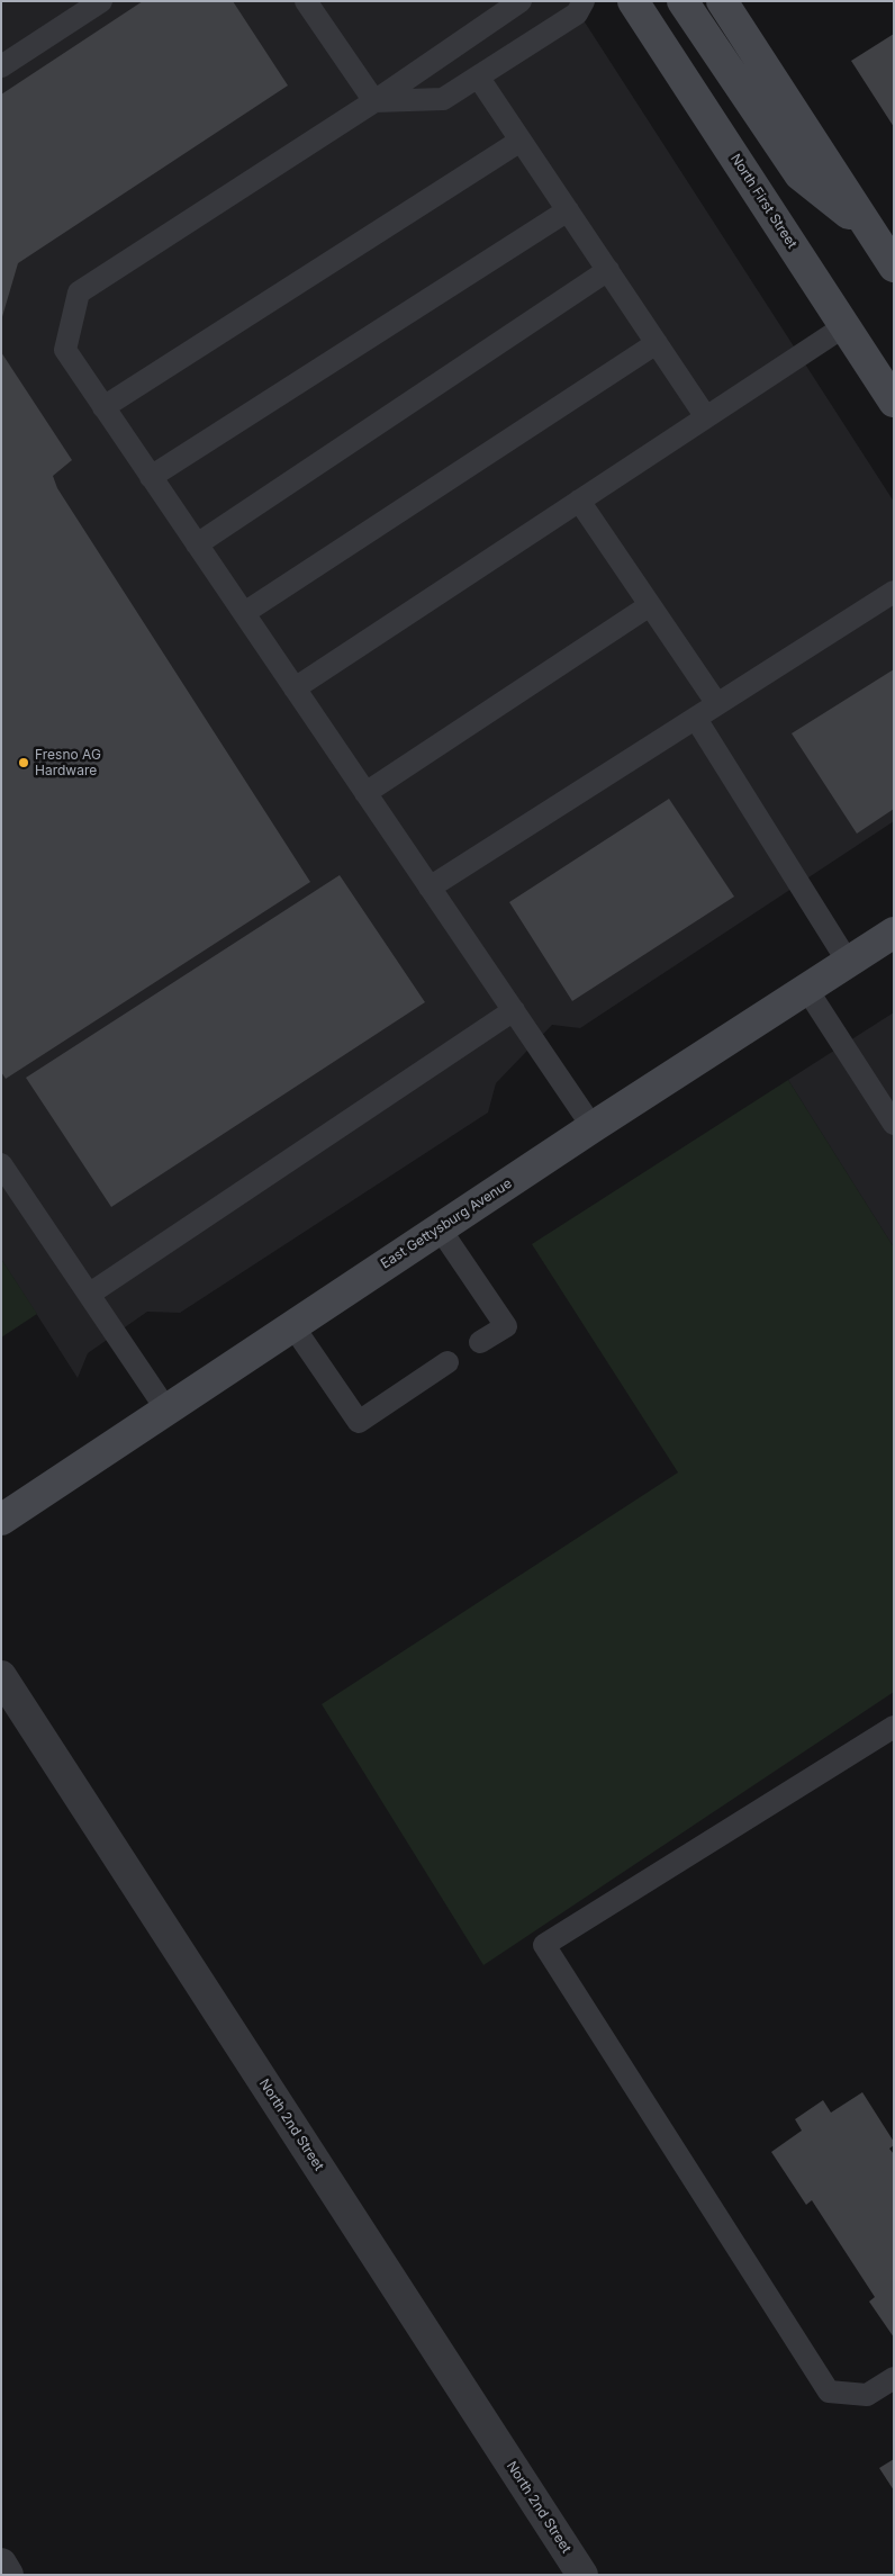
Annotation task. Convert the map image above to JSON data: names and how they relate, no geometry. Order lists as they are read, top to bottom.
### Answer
{
  "streets": {
    "main road": ["North First Street", "East Gettysburg Avenue"],
    "street": ["North 2nd Street"]
  },
  "places": ["Fresno AG Hardware"]
}
